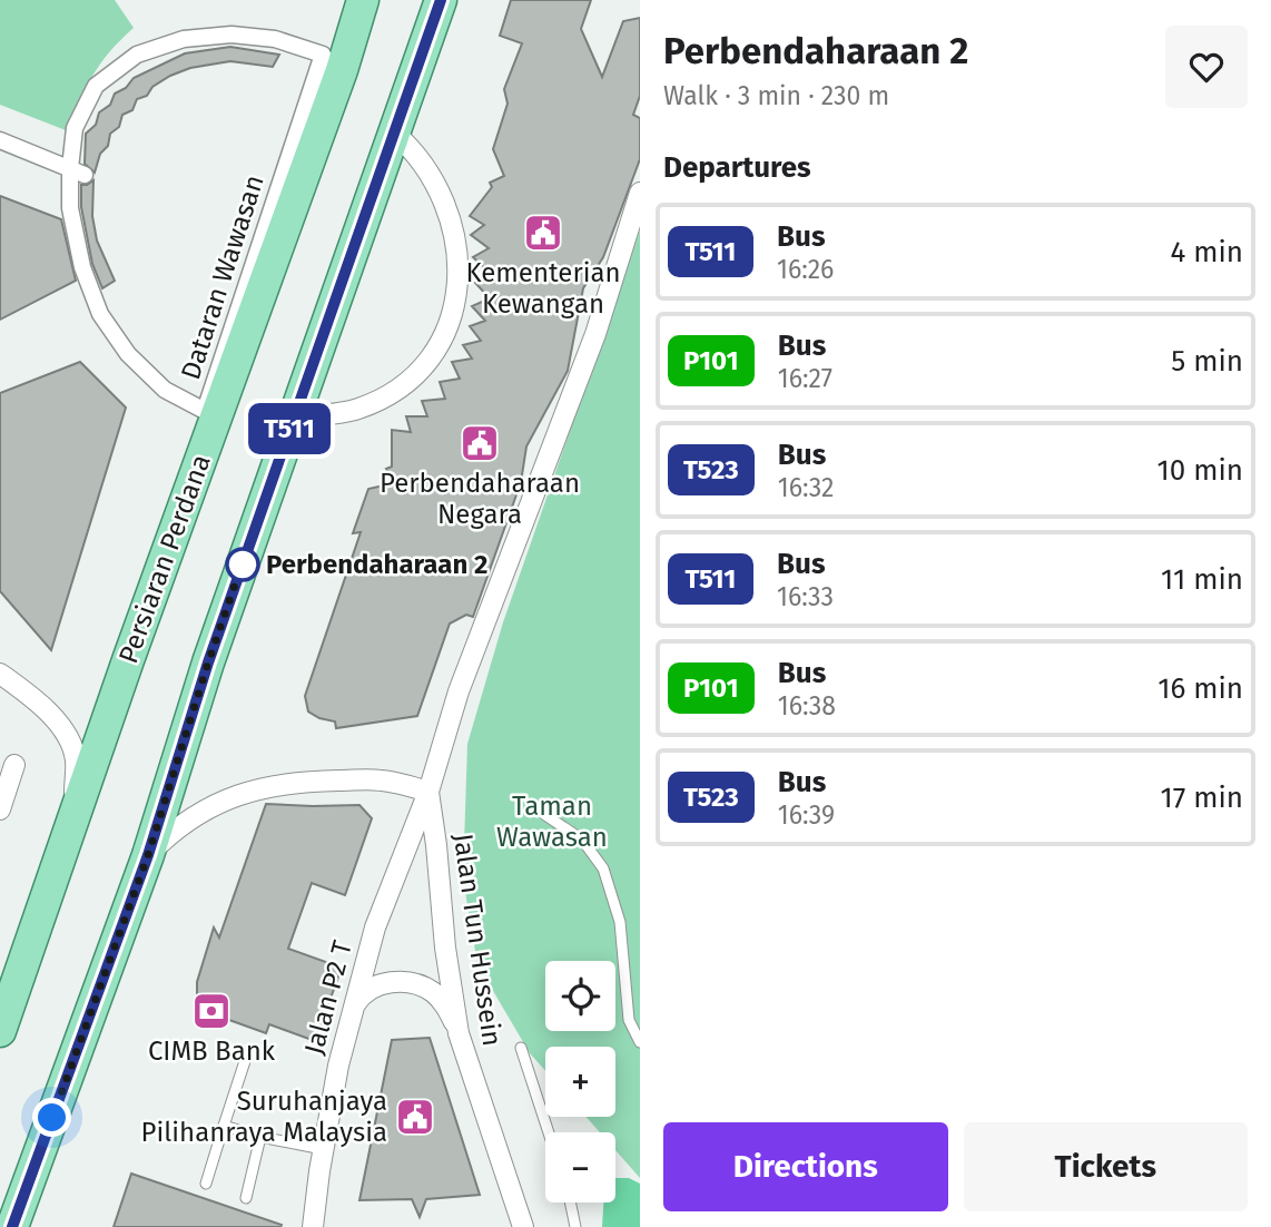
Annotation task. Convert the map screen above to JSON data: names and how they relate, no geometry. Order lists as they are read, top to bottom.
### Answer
{
  "streets": {
    "main road": ["Persiaran Perdana"],
    "street": ["Dataran Wawasan", "Jalan Tun Hussein", "Jalan P2 T"]
  },
  "crossings": [
    ["Jalan Tun Hussein", "Jalan P2 T"]
  ],
  "parks": ["Taman Wawasan"],
  "places": {
    "public building": ["Kementerian Kewangan", "Perbendaharaan Negara", "Suruhanjaya Pilihanraya Malaysia"],
    "other": ["Perbendaharaan 2"],
    "bank": ["CIMB Bank"]
  },
  "lines": ["bus line T511"],
  "page": {
    "on_map": "T511",
    "heading": [
      ["Perbendaharaan 2", "Walk · 3 min · 230 m"],
      "Departures"
    ],
    "list": [
      {
        "mark": "T511",
        "name": "Bus",
        "note": "16:26",
        "value": "4 min"
      },
      {
        "mark": "P101",
        "name": "Bus",
        "note": "16:27",
        "value": "5 min"
      },
      {
        "mark": "T523",
        "name": "Bus",
        "note": "16:32",
        "value": "10 min"
      },
      {
        "mark": "T511",
        "name": "Bus",
        "note": "16:33",
        "value": "11 min"
      },
      {
        "mark": "P101",
        "name": "Bus",
        "note": "16:38",
        "value": "16 min"
      },
      {
        "mark": "T523",
        "name": "Bus",
        "note": "16:39",
        "value": "17 min"
      }
    ],
    "map_buttons": ["+", "−"],
    "buttons": ["Directions", "Tickets"]
  }
}
